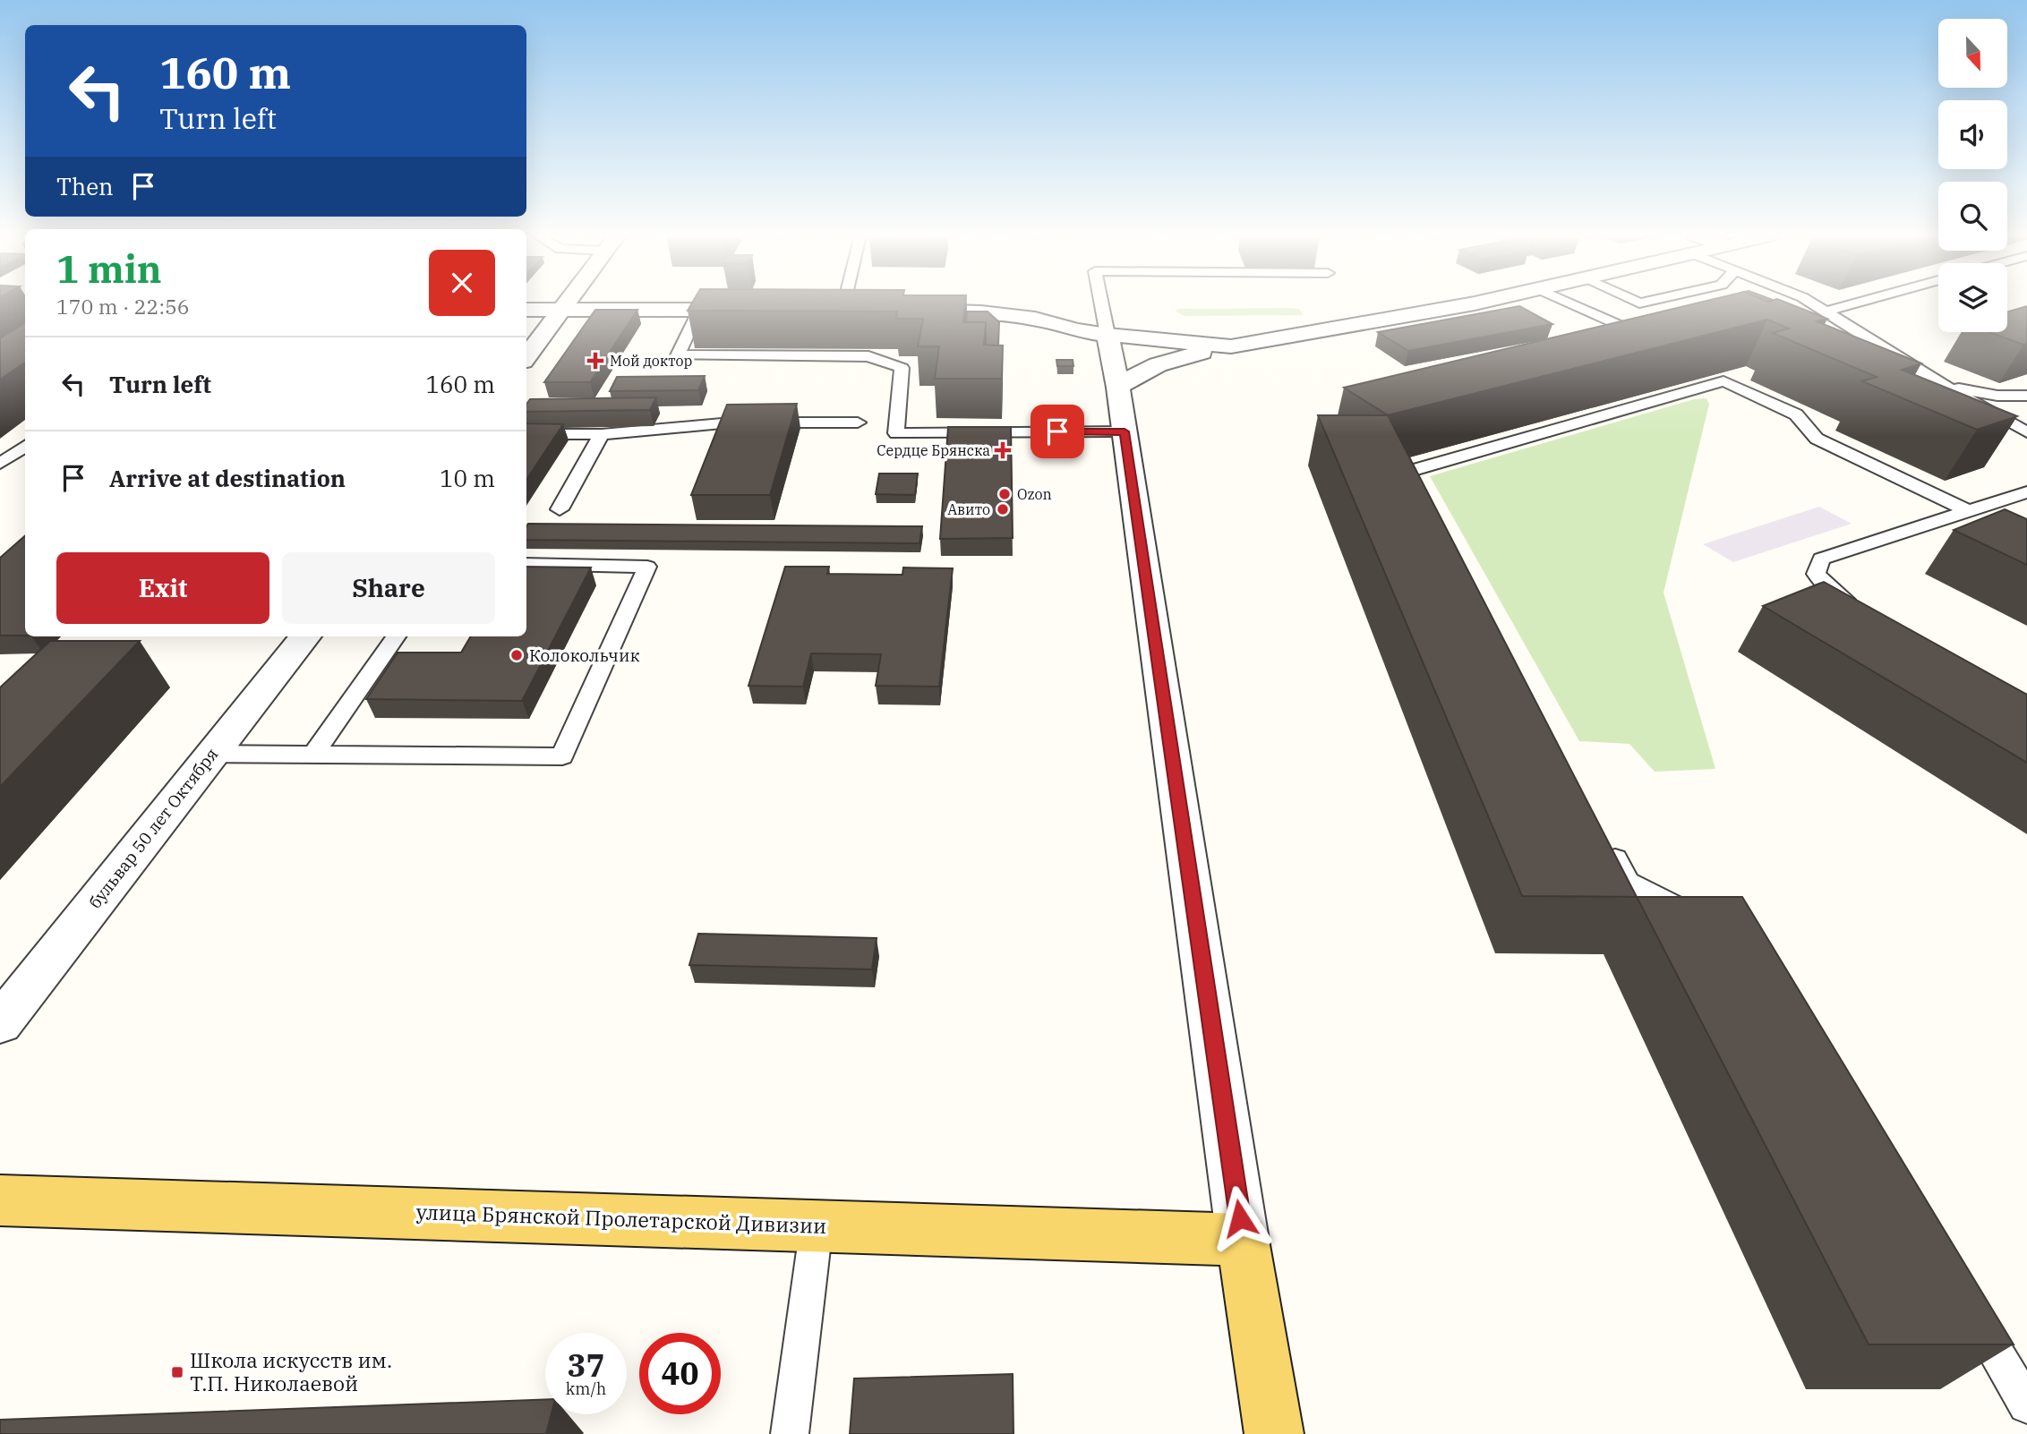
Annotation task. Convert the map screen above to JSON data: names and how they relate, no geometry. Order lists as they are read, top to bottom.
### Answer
{
  "streets": {
    "main road": ["улица Брянской Пролетарской Дивизии"],
    "street": ["бульвар 50 лет Октября"]
  },
  "places": {
    "health": ["Мой доктор", "Сердце Брянска"],
    "other": ["Ozon", "Авито", "Колокольчик"],
    "transit": ["Школа искусств им. Т.П. Николаевой"]
  },
  "north": "bottom",
  "page": {
    "turn": ["160 m", "Turn left"],
    "then": "Then",
    "heading": ["1 min", "170 m · 22:56"],
    "list": [
      {
        "name": "Turn left",
        "value": "160 m"
      },
      {
        "name": "Arrive at destination",
        "value": "10 m"
      }
    ],
    "buttons": ["Exit", "Share"],
    "speed": "37 km/h",
    "limit": "40"
  }
}
